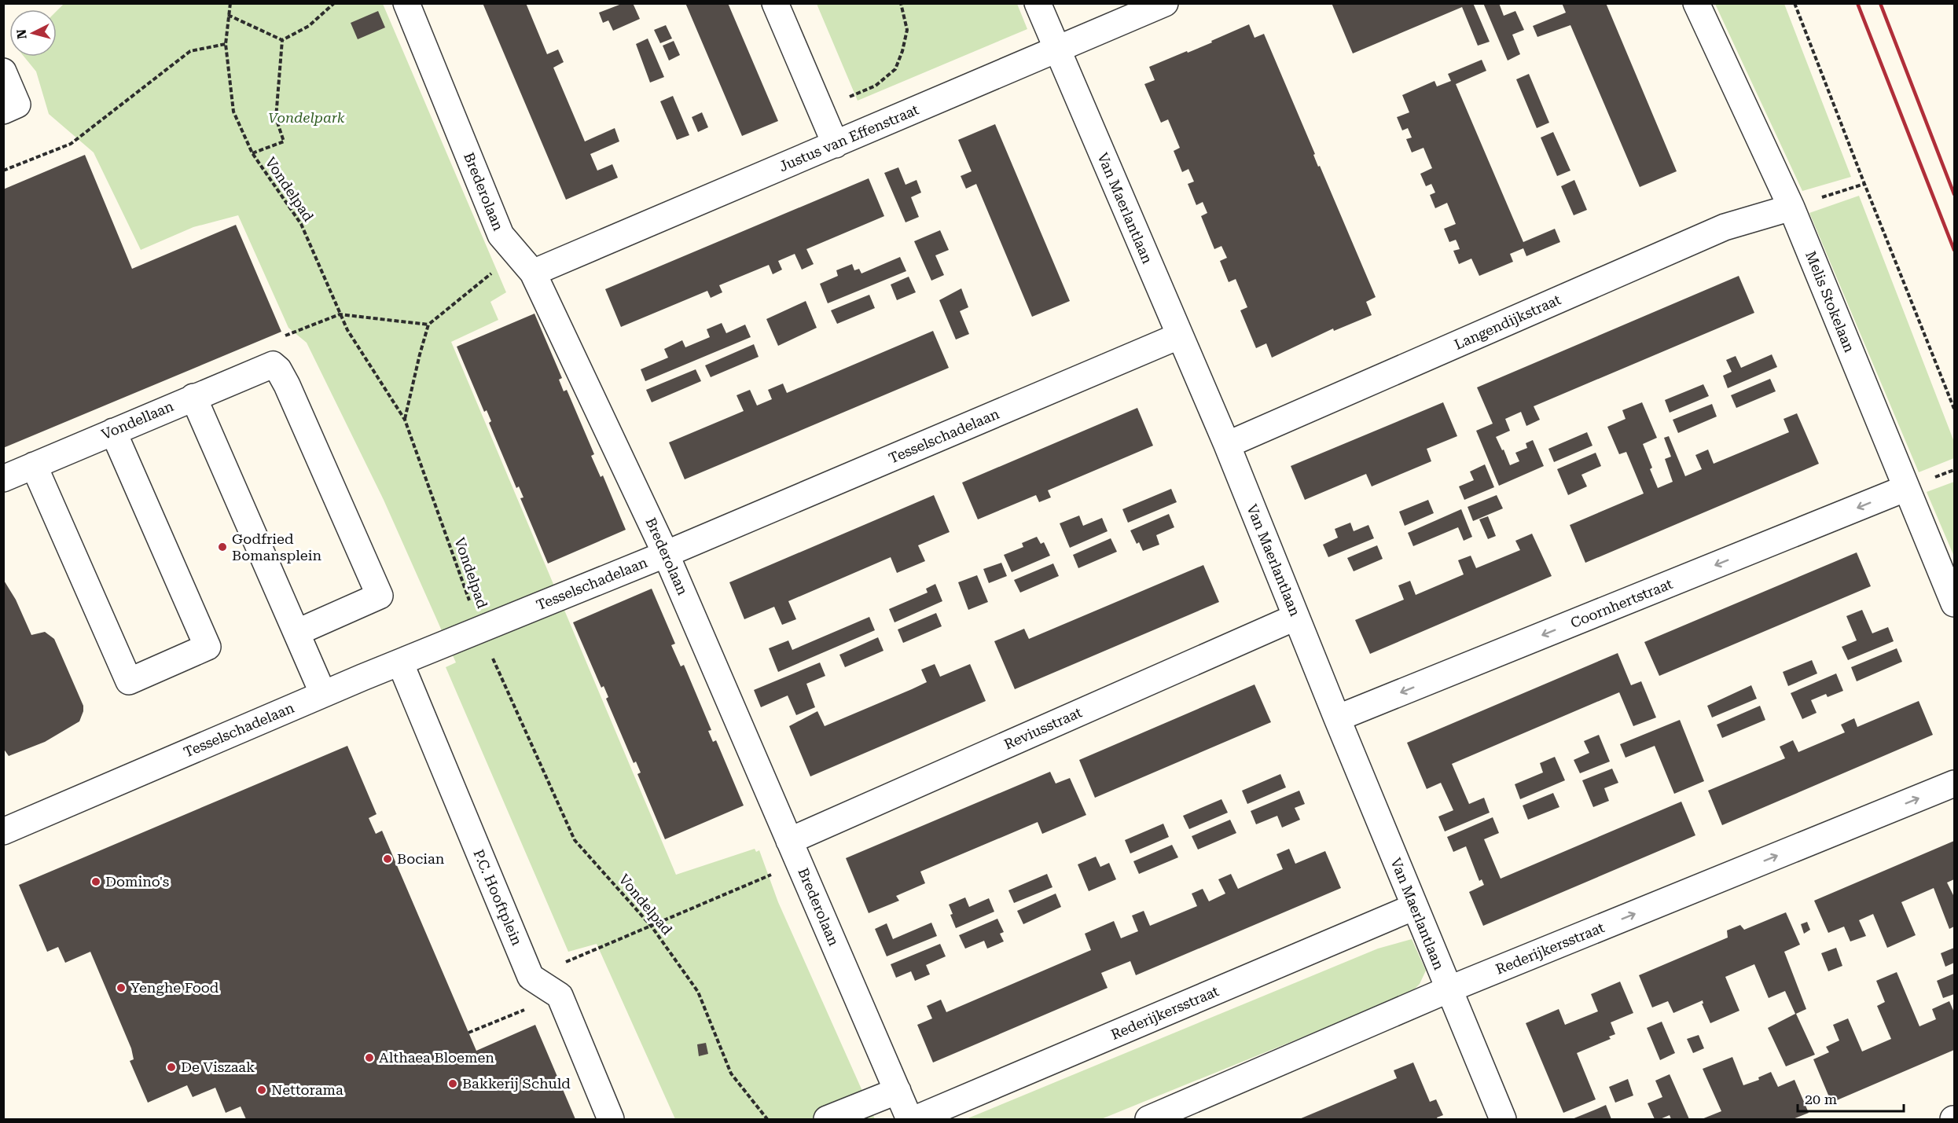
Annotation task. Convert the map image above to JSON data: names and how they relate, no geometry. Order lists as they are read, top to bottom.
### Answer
{
  "streets": {
    "street": [
      "Justus van Effenstraat",
      "Brederolaan",
      "Van Maerlantlaan",
      "Melis Stokelaan",
      "Langendijkstraat",
      "Vondellaan",
      "Tesselschadelaan",
      "Coornhertstraat",
      "Reviusstraat",
      "P.C. Hooftplein",
      "Rederijkersstraat"
    ],
    "path": ["Vondelpad"]
  },
  "crossings": [
    ["Justus van Effenstraat", "Brederolaan"],
    ["Justus van Effenstraat", "Van Maerlantlaan"],
    ["Vondelpad", "Tesselschadelaan"],
    ["Brederolaan", "Tesselschadelaan"],
    ["Brederolaan", "Reviusstraat"],
    ["Van Maerlantlaan", "Langendijkstraat"],
    ["Van Maerlantlaan", "Tesselschadelaan"],
    ["Van Maerlantlaan", "Coornhertstraat"],
    ["Van Maerlantlaan", "Reviusstraat"],
    ["Van Maerlantlaan", "Rederijkersstraat"],
    ["Melis Stokelaan", "Langendijkstraat"],
    ["Melis Stokelaan", "Coornhertstraat"],
    ["Tesselschadelaan", "P.C. Hooftplein"]
  ],
  "one_way": ["Coornhertstraat", "Rederijkersstraat"],
  "parks": ["Vondelpark"],
  "places": [
    "Godfried Bomansplein",
    "Bocian",
    "Domino's",
    "Yenghe Food",
    "Althaea Bloemen",
    "De Viszaak",
    "Bakkerij Schuld",
    "Nettorama"
  ],
  "scale_bar": "20 m",
  "north": "left"
}
